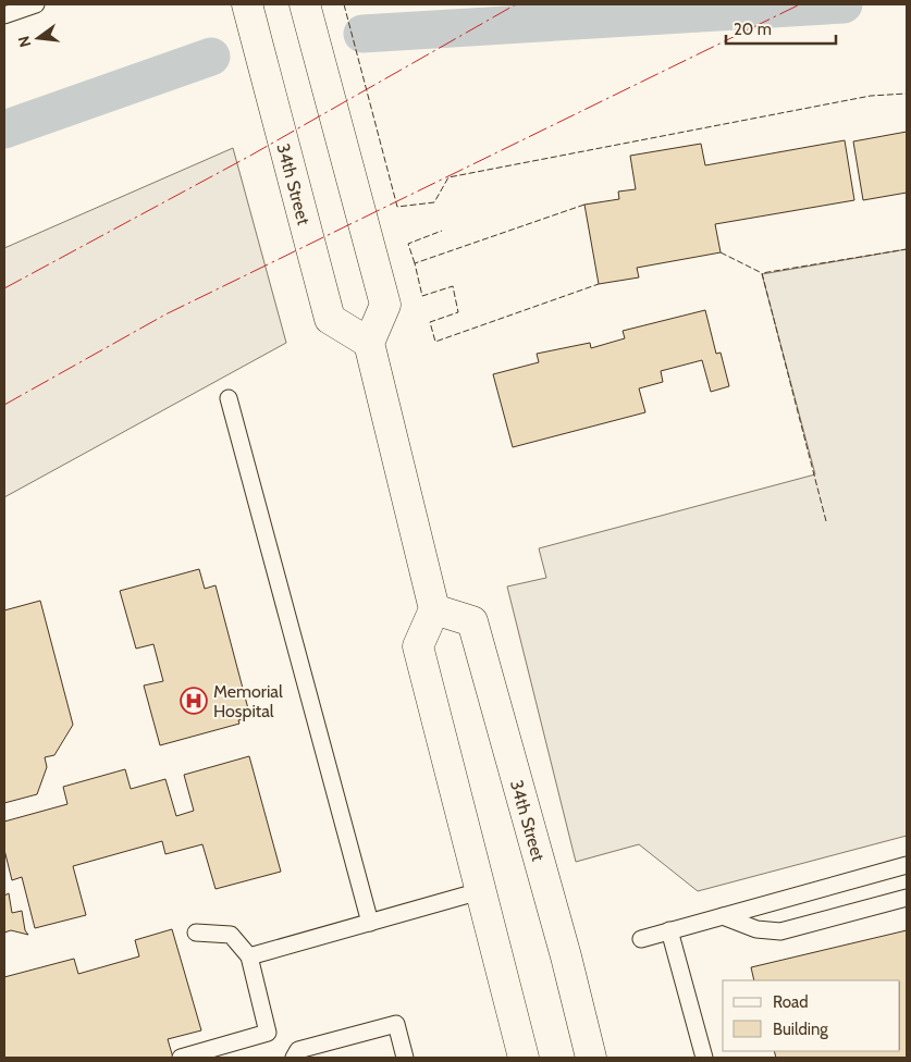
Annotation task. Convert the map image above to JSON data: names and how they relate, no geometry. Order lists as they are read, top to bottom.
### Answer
{
  "streets": {
    "street": ["34th Street"]
  },
  "places": {
    "hospital": ["Memorial Hospital"]
  },
  "legend": ["Road", "Building"],
  "scale_bar": "20 m",
  "north": "left"
}
